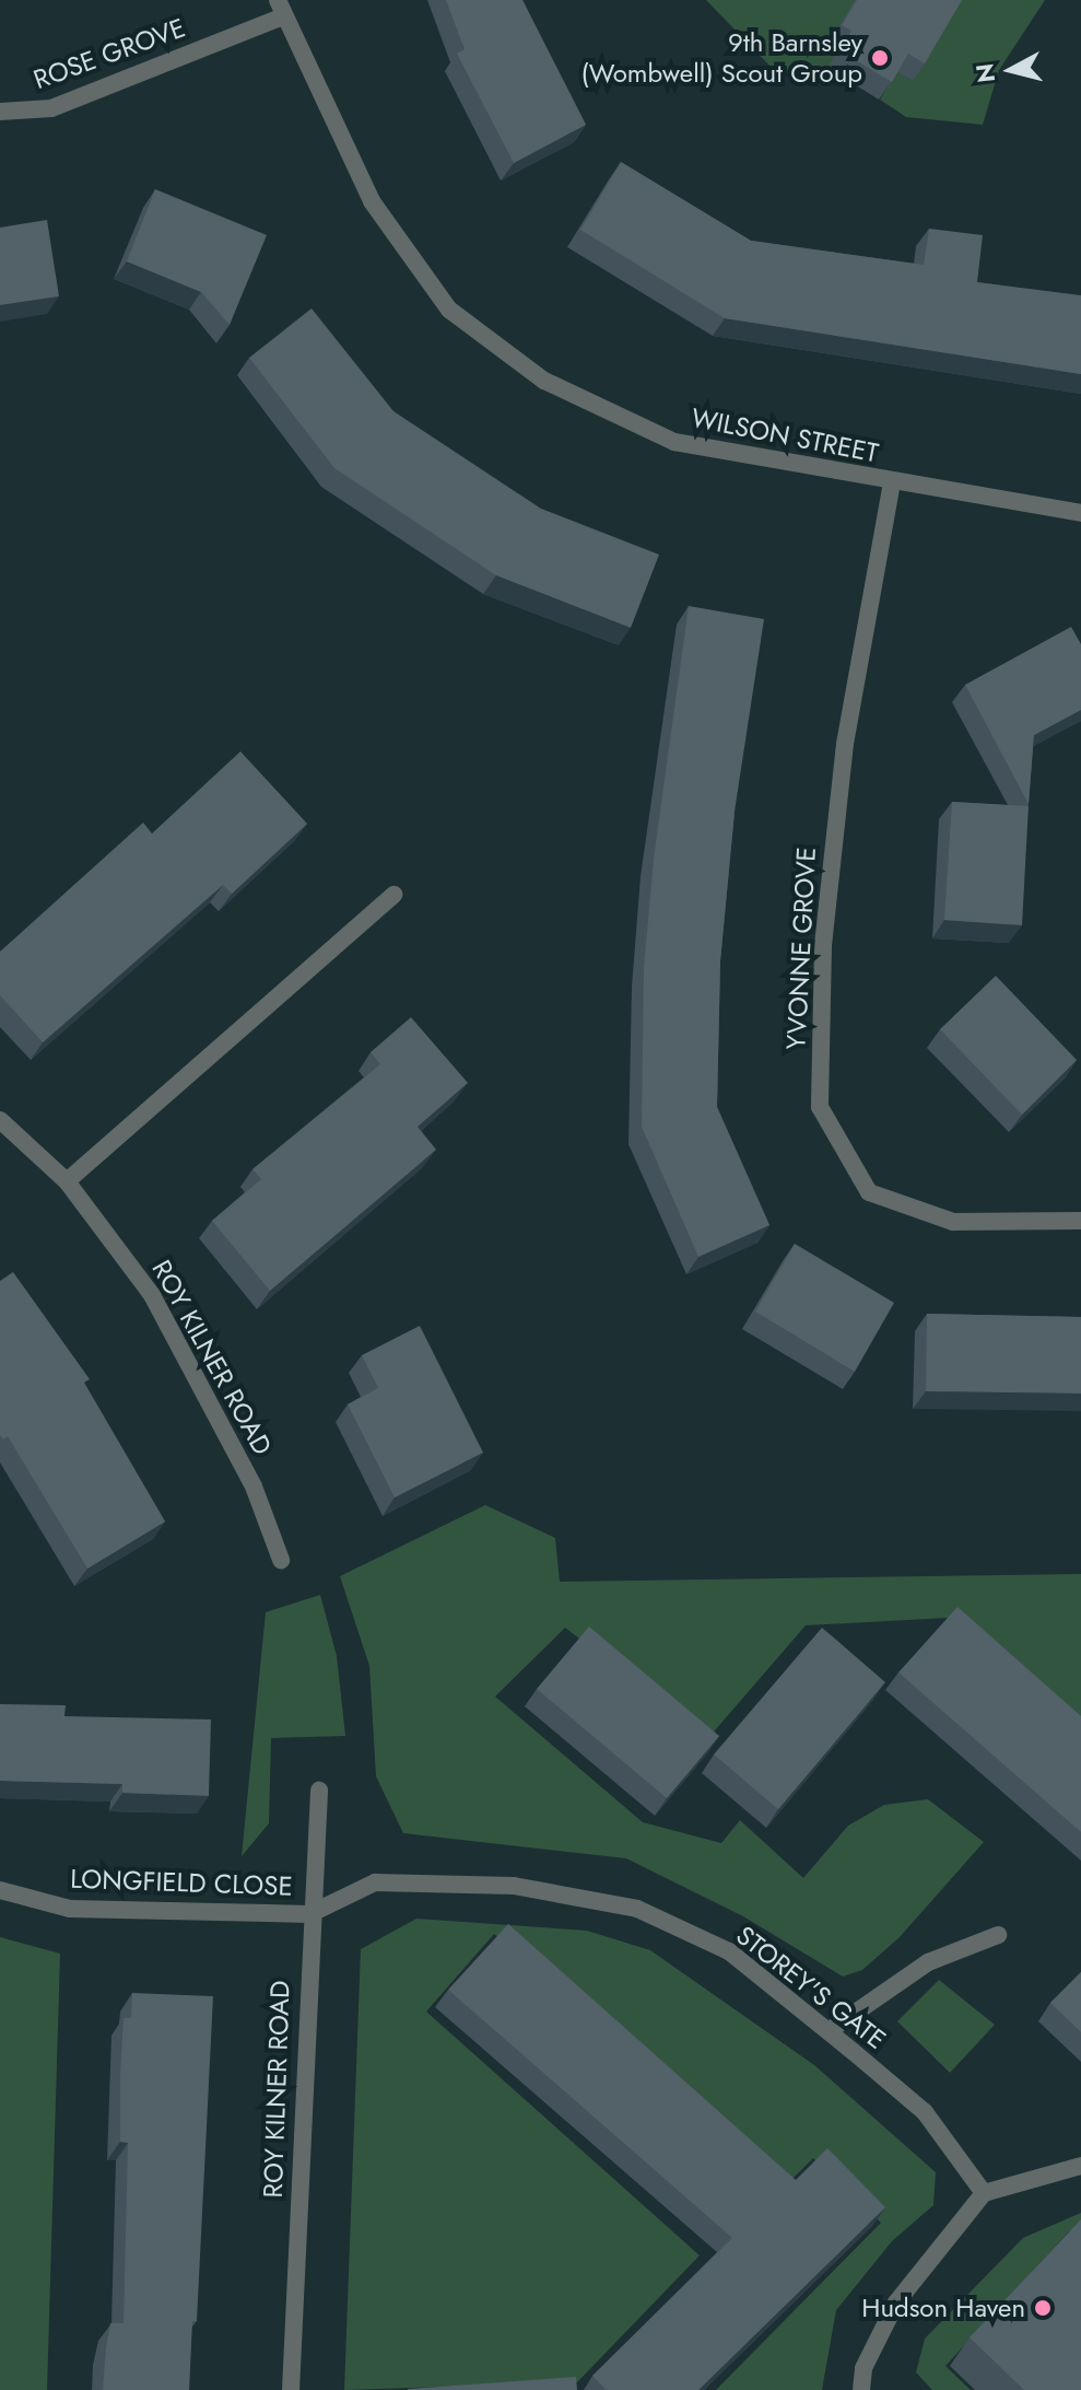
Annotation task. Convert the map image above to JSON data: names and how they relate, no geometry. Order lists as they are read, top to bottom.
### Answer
{
  "streets": {
    "street": [
      "ROSE GROVE",
      "WILSON STREET",
      "YVONNE GROVE",
      "ROY KILNER ROAD",
      "LONGFIELD CLOSE",
      "STOREY'S GATE"
    ]
  },
  "crossings": [
    ["ROSE GROVE", "WILSON STREET"],
    ["WILSON STREET", "YVONNE GROVE"],
    ["ROY KILNER ROAD", "LONGFIELD CLOSE"],
    ["ROY KILNER ROAD", "STOREY'S GATE"],
    ["LONGFIELD CLOSE", "STOREY'S GATE"]
  ],
  "places": ["9th Barnsley (Wombwell) Scout Group", "Hudson Haven"],
  "north": "left"
}
